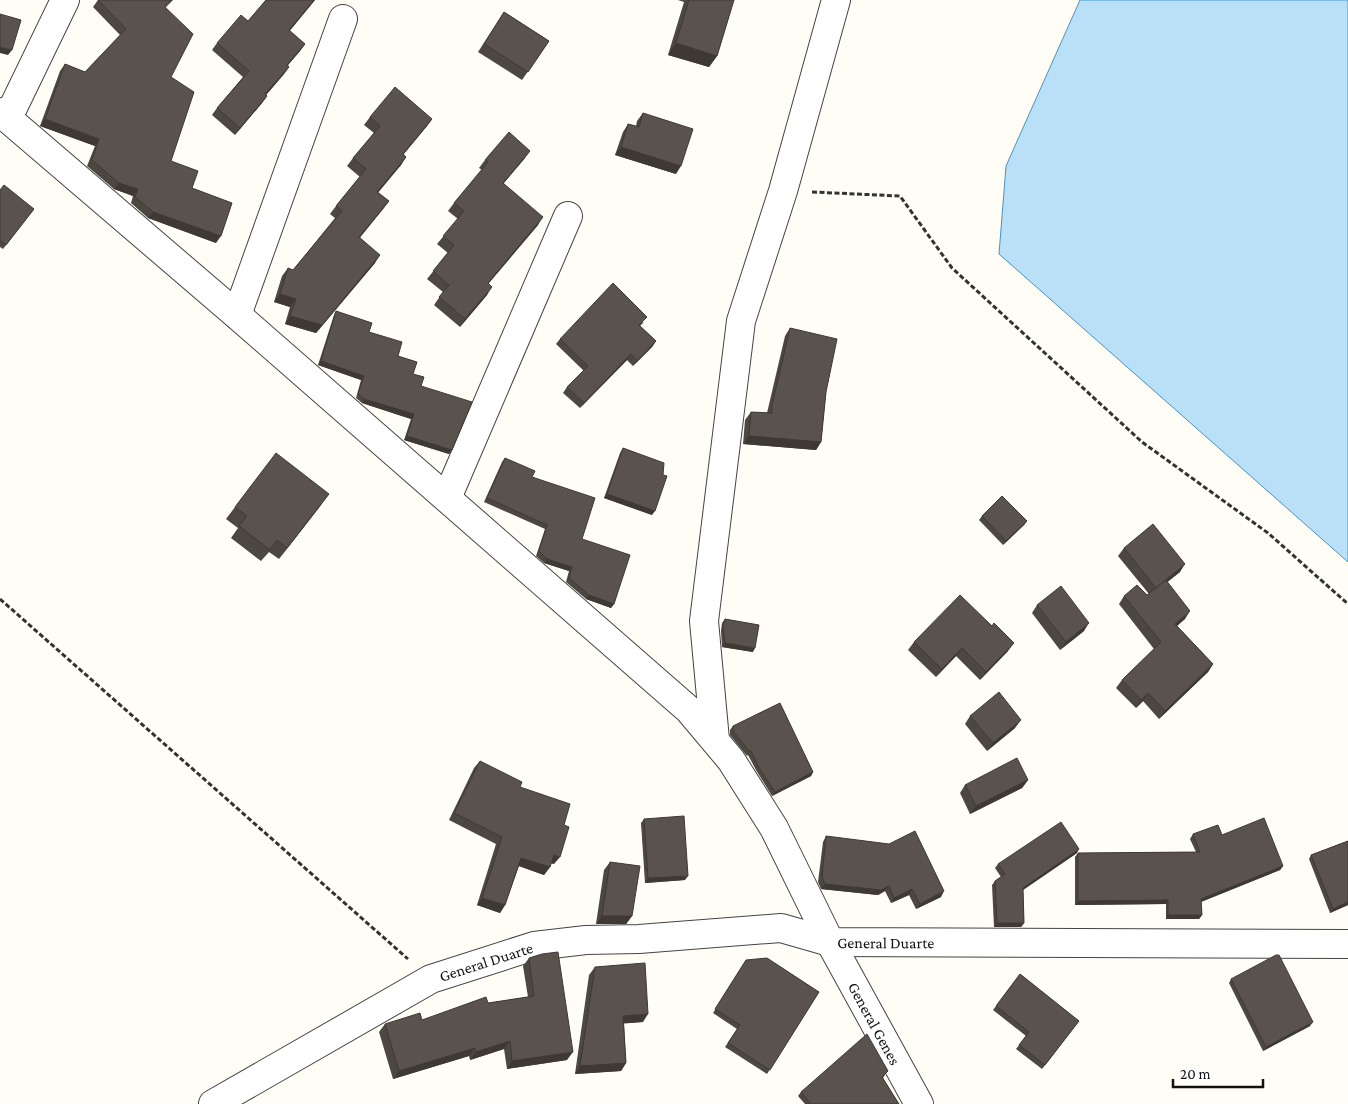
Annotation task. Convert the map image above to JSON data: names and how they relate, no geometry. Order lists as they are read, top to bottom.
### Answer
{
  "streets": {
    "street": ["General Duarte", "General Genes"]
  },
  "crossings": [
    ["General Duarte", "General Genes"]
  ],
  "scale_bar": "20 m"
}
